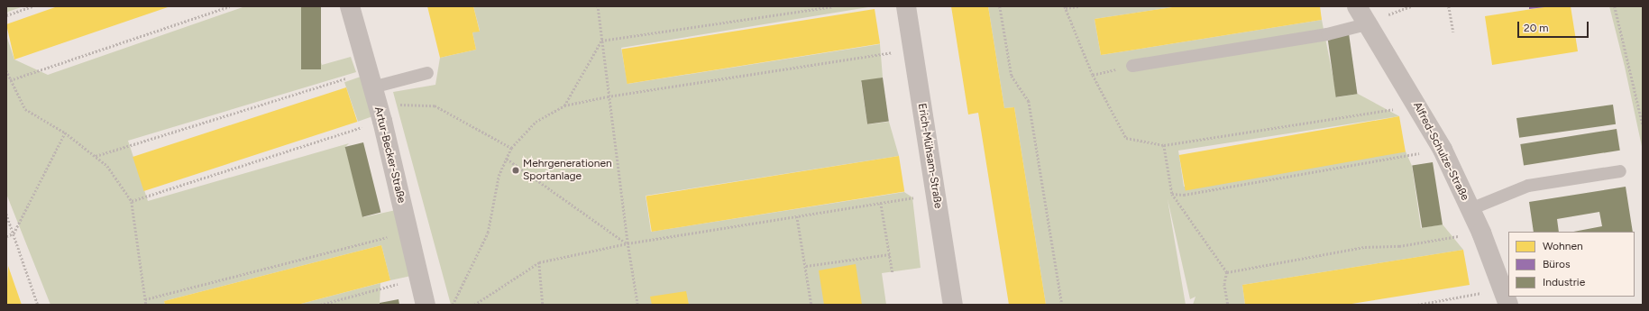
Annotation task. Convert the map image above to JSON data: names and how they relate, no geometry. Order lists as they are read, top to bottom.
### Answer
{
  "streets": {
    "street": ["Alfred-Schulze-Straße", "Artur-Becker-Straße", "Erich-Mühsam-Straße"]
  },
  "places": ["Mehrgenerationen Sportanlage"],
  "legend": ["Wohnen", "Büros", "Industrie"],
  "scale_bar": "20 m"
}
